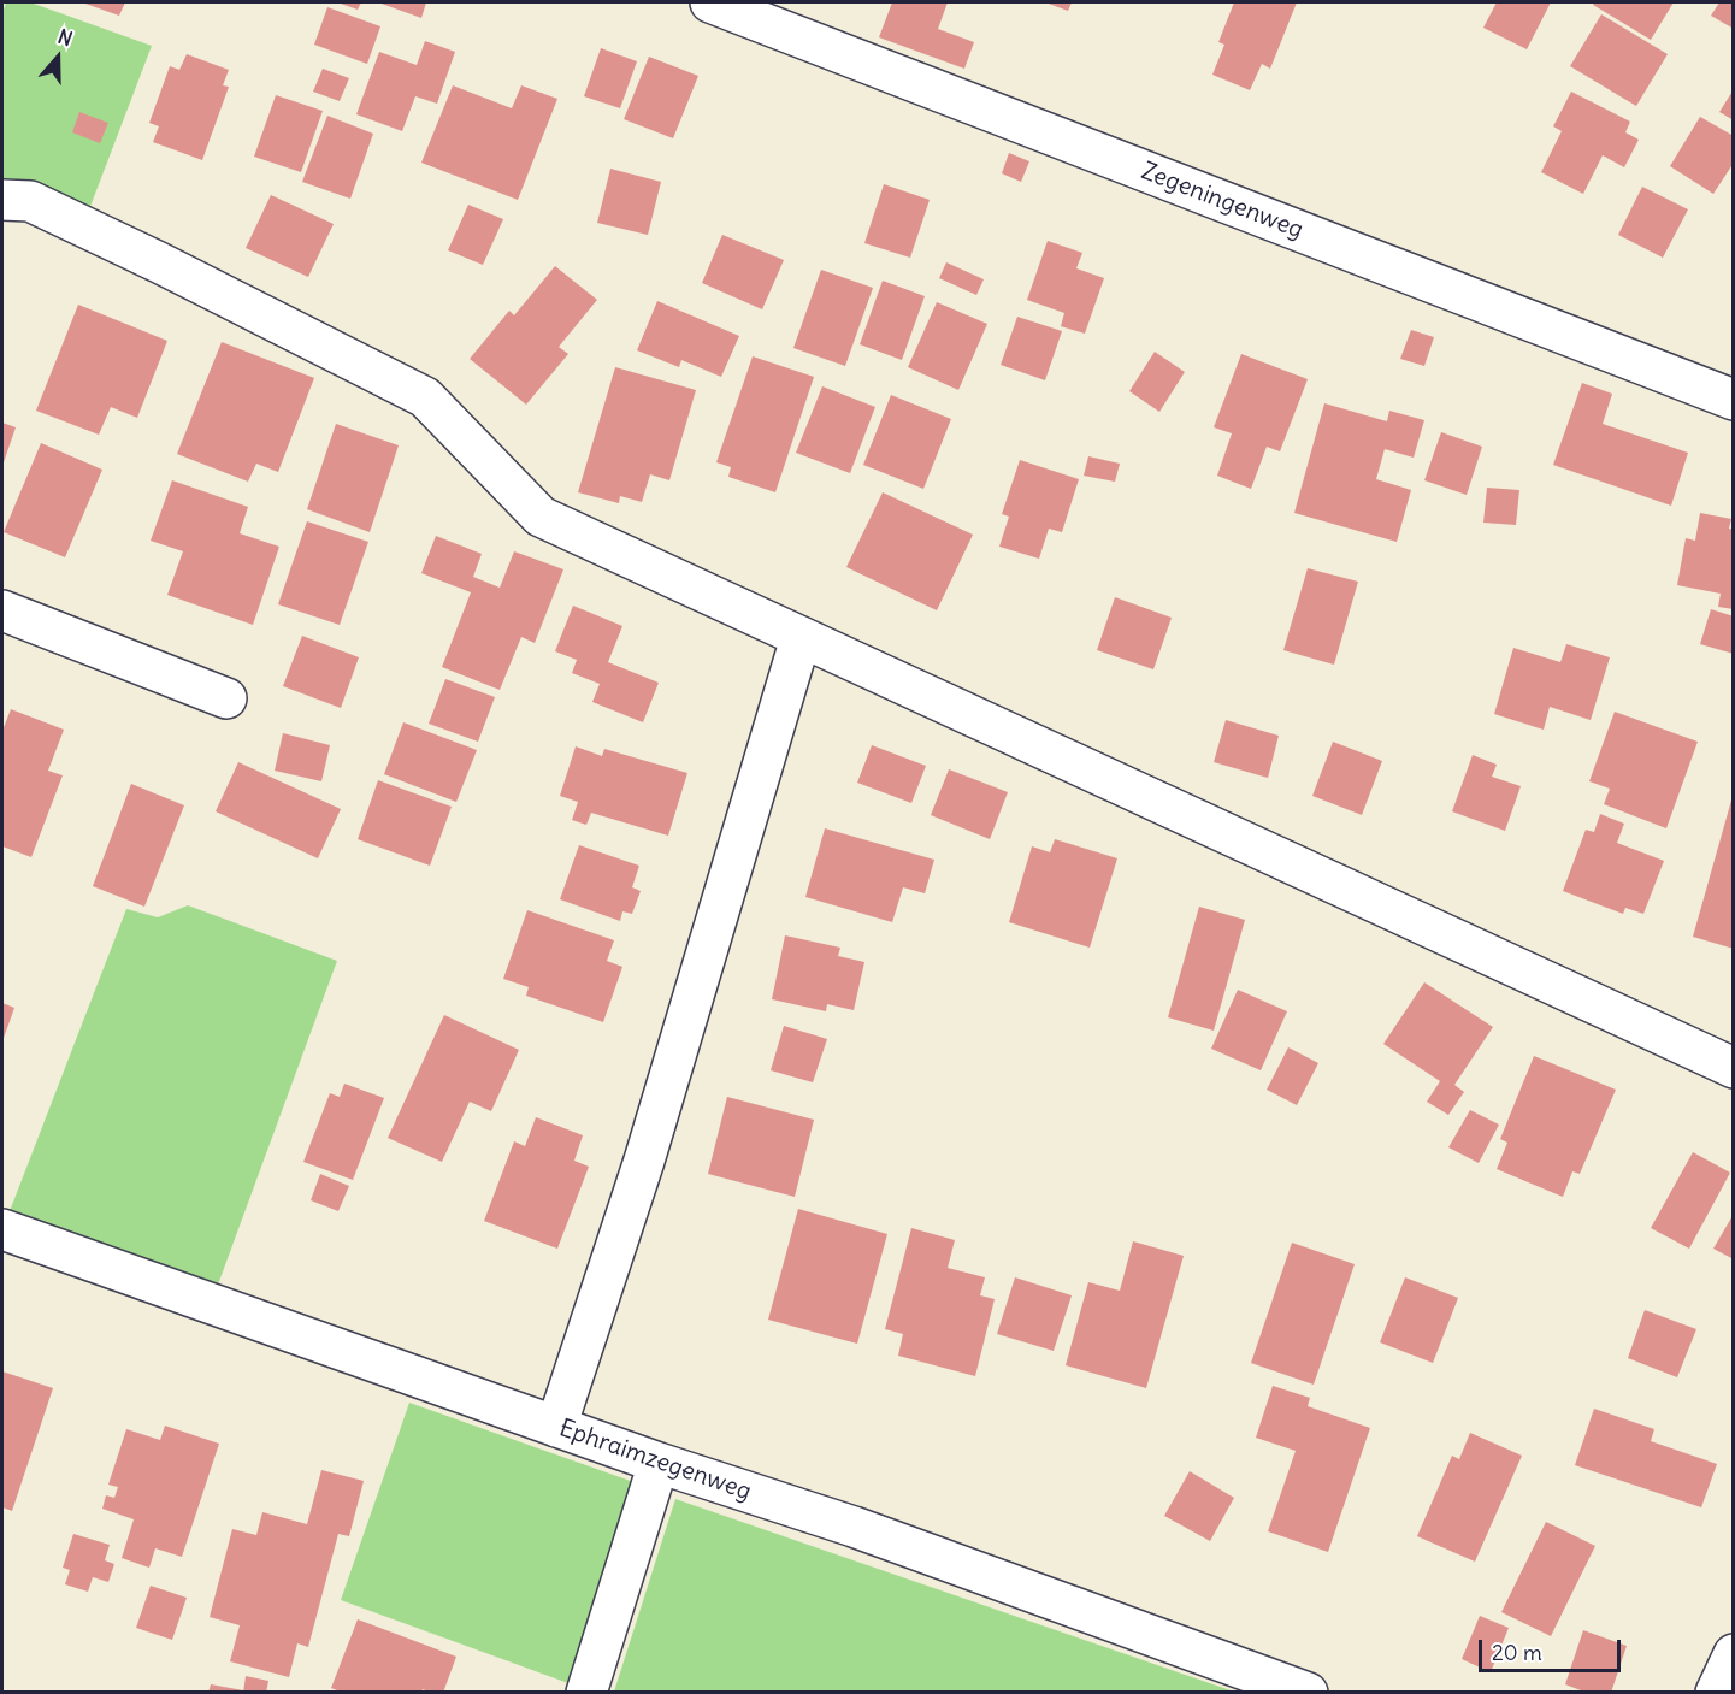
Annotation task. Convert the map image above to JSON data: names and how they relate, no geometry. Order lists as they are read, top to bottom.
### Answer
{
  "streets": {
    "street": ["Zegeningenweg", "Ephraimzegenweg"]
  },
  "scale_bar": "20 m",
  "north": "top"
}
